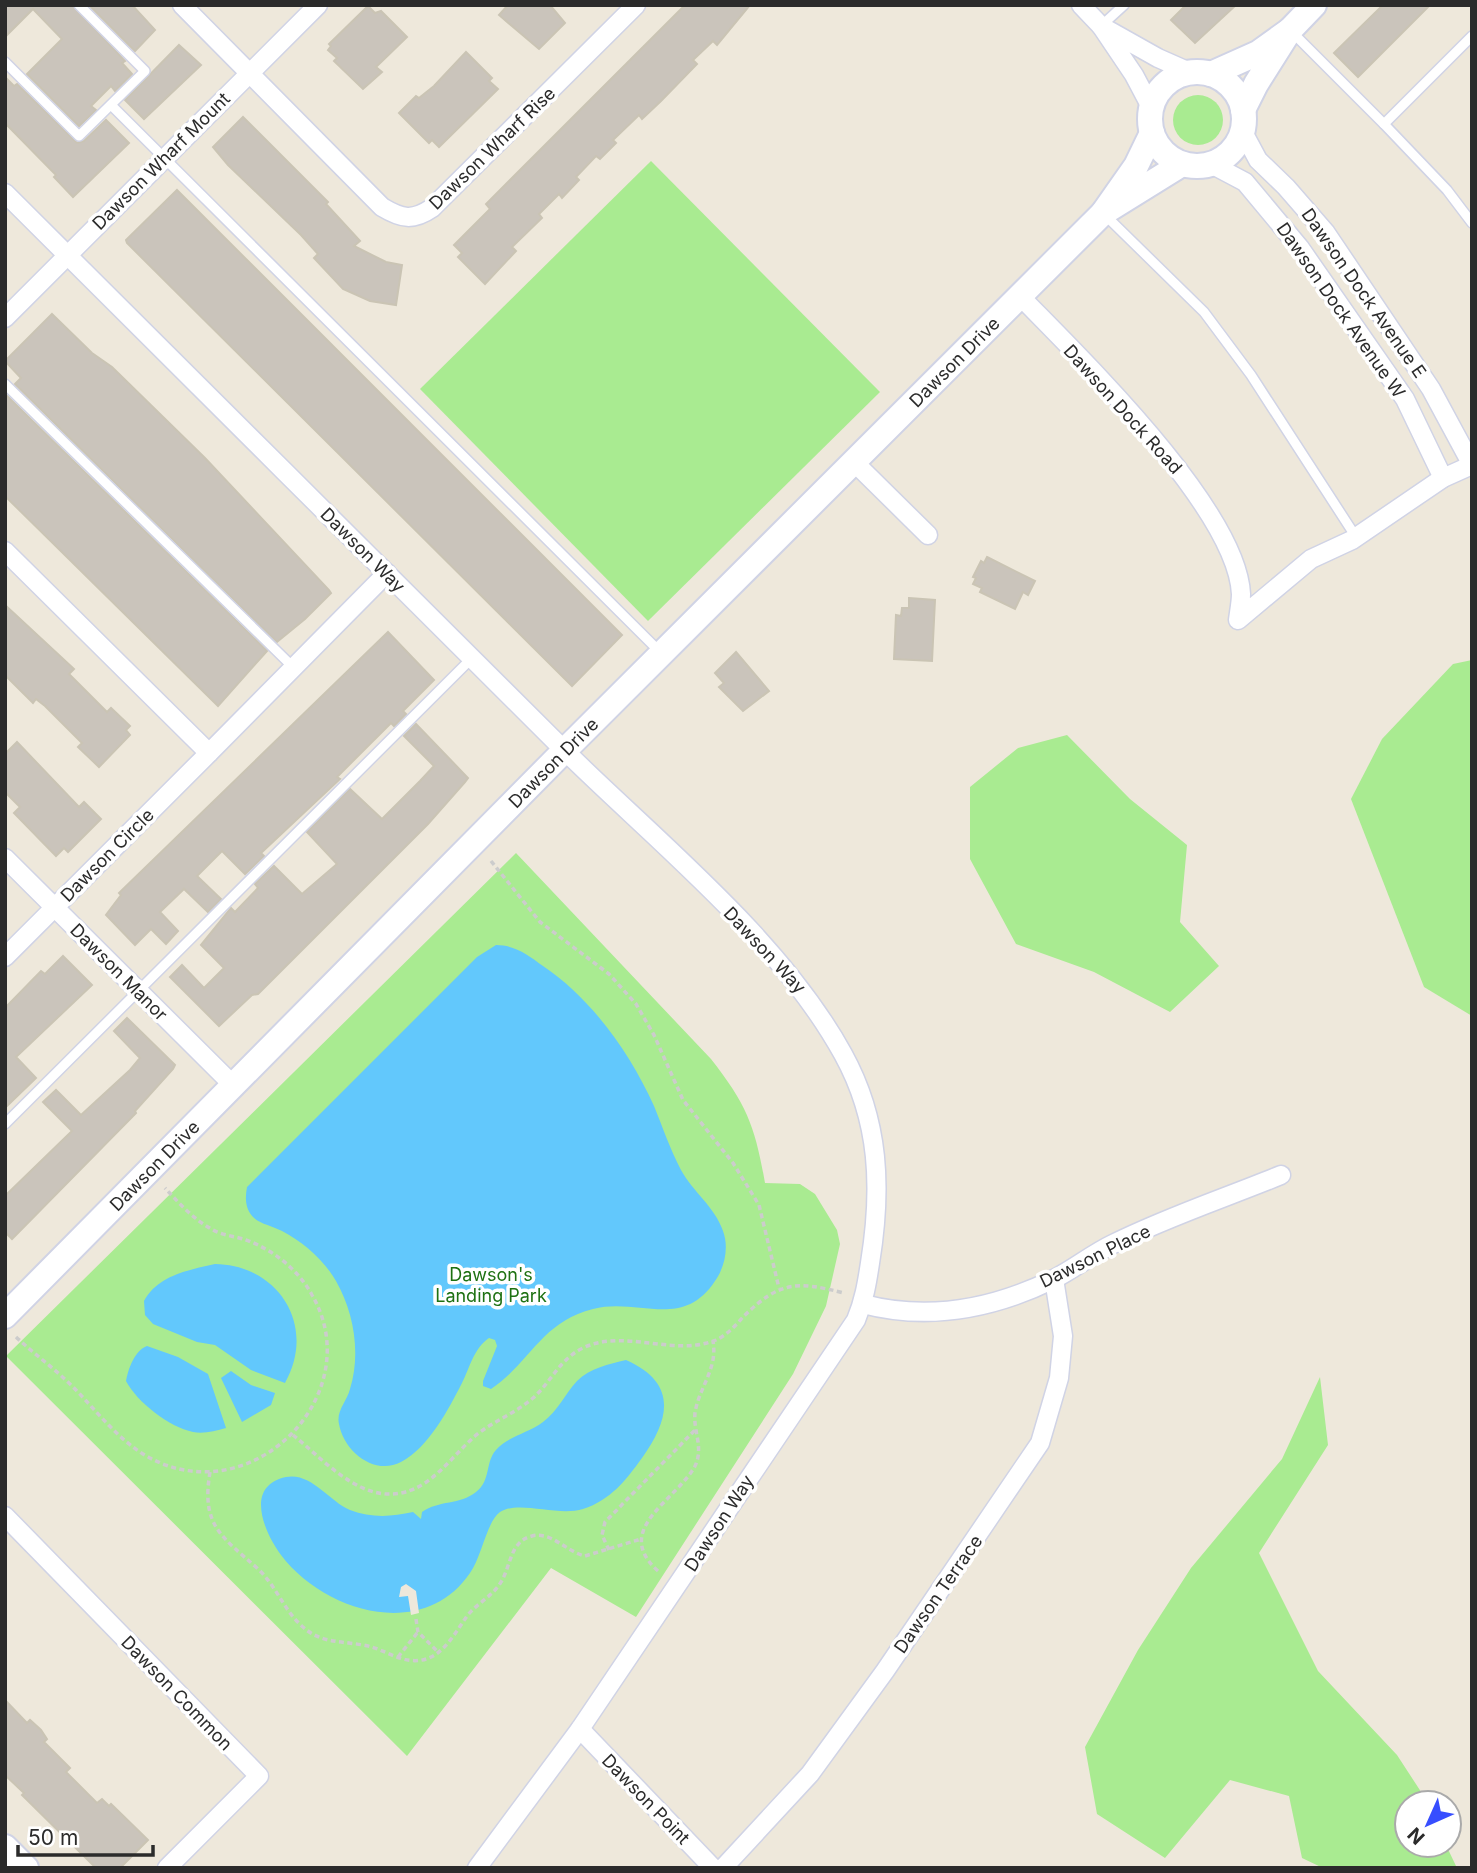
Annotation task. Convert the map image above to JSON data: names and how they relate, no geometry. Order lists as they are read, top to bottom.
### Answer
{
  "streets": {
    "street": [
      "Dawson Wharf Rise",
      "Dawson Wharf Mount",
      "Dawson Dock Avenue E",
      "Dawson Dock Avenue W",
      "Dawson Drive",
      "Dawson Dock Road",
      "Dawson Way",
      "Dawson Circle",
      "Dawson Manor",
      "Dawson Place",
      "Dawson Terrace",
      "Dawson Common",
      "Dawson Point"
    ]
  },
  "crossings": [
    ["Dawson Wharf Rise", "Dawson Wharf Mount"],
    ["Dawson Wharf Mount", "Dawson Way"],
    ["Dawson Dock Avenue E", "Dawson Dock Avenue W"],
    ["Dawson Dock Avenue E", "Dawson Drive"],
    ["Dawson Dock Avenue E", "Dawson Dock Road"],
    ["Dawson Dock Avenue W", "Dawson Drive"],
    ["Dawson Dock Avenue W", "Dawson Dock Road"],
    ["Dawson Drive", "Dawson Dock Road"],
    ["Dawson Drive", "Dawson Way"],
    ["Dawson Drive", "Dawson Manor"],
    ["Dawson Way", "Dawson Circle"],
    ["Dawson Way", "Dawson Place"],
    ["Dawson Way", "Dawson Point"],
    ["Dawson Circle", "Dawson Manor"],
    ["Dawson Place", "Dawson Terrace"]
  ],
  "parks": ["Dawson's Landing Park"],
  "scale_bar": "50 m",
  "north": "bottom left"
}
